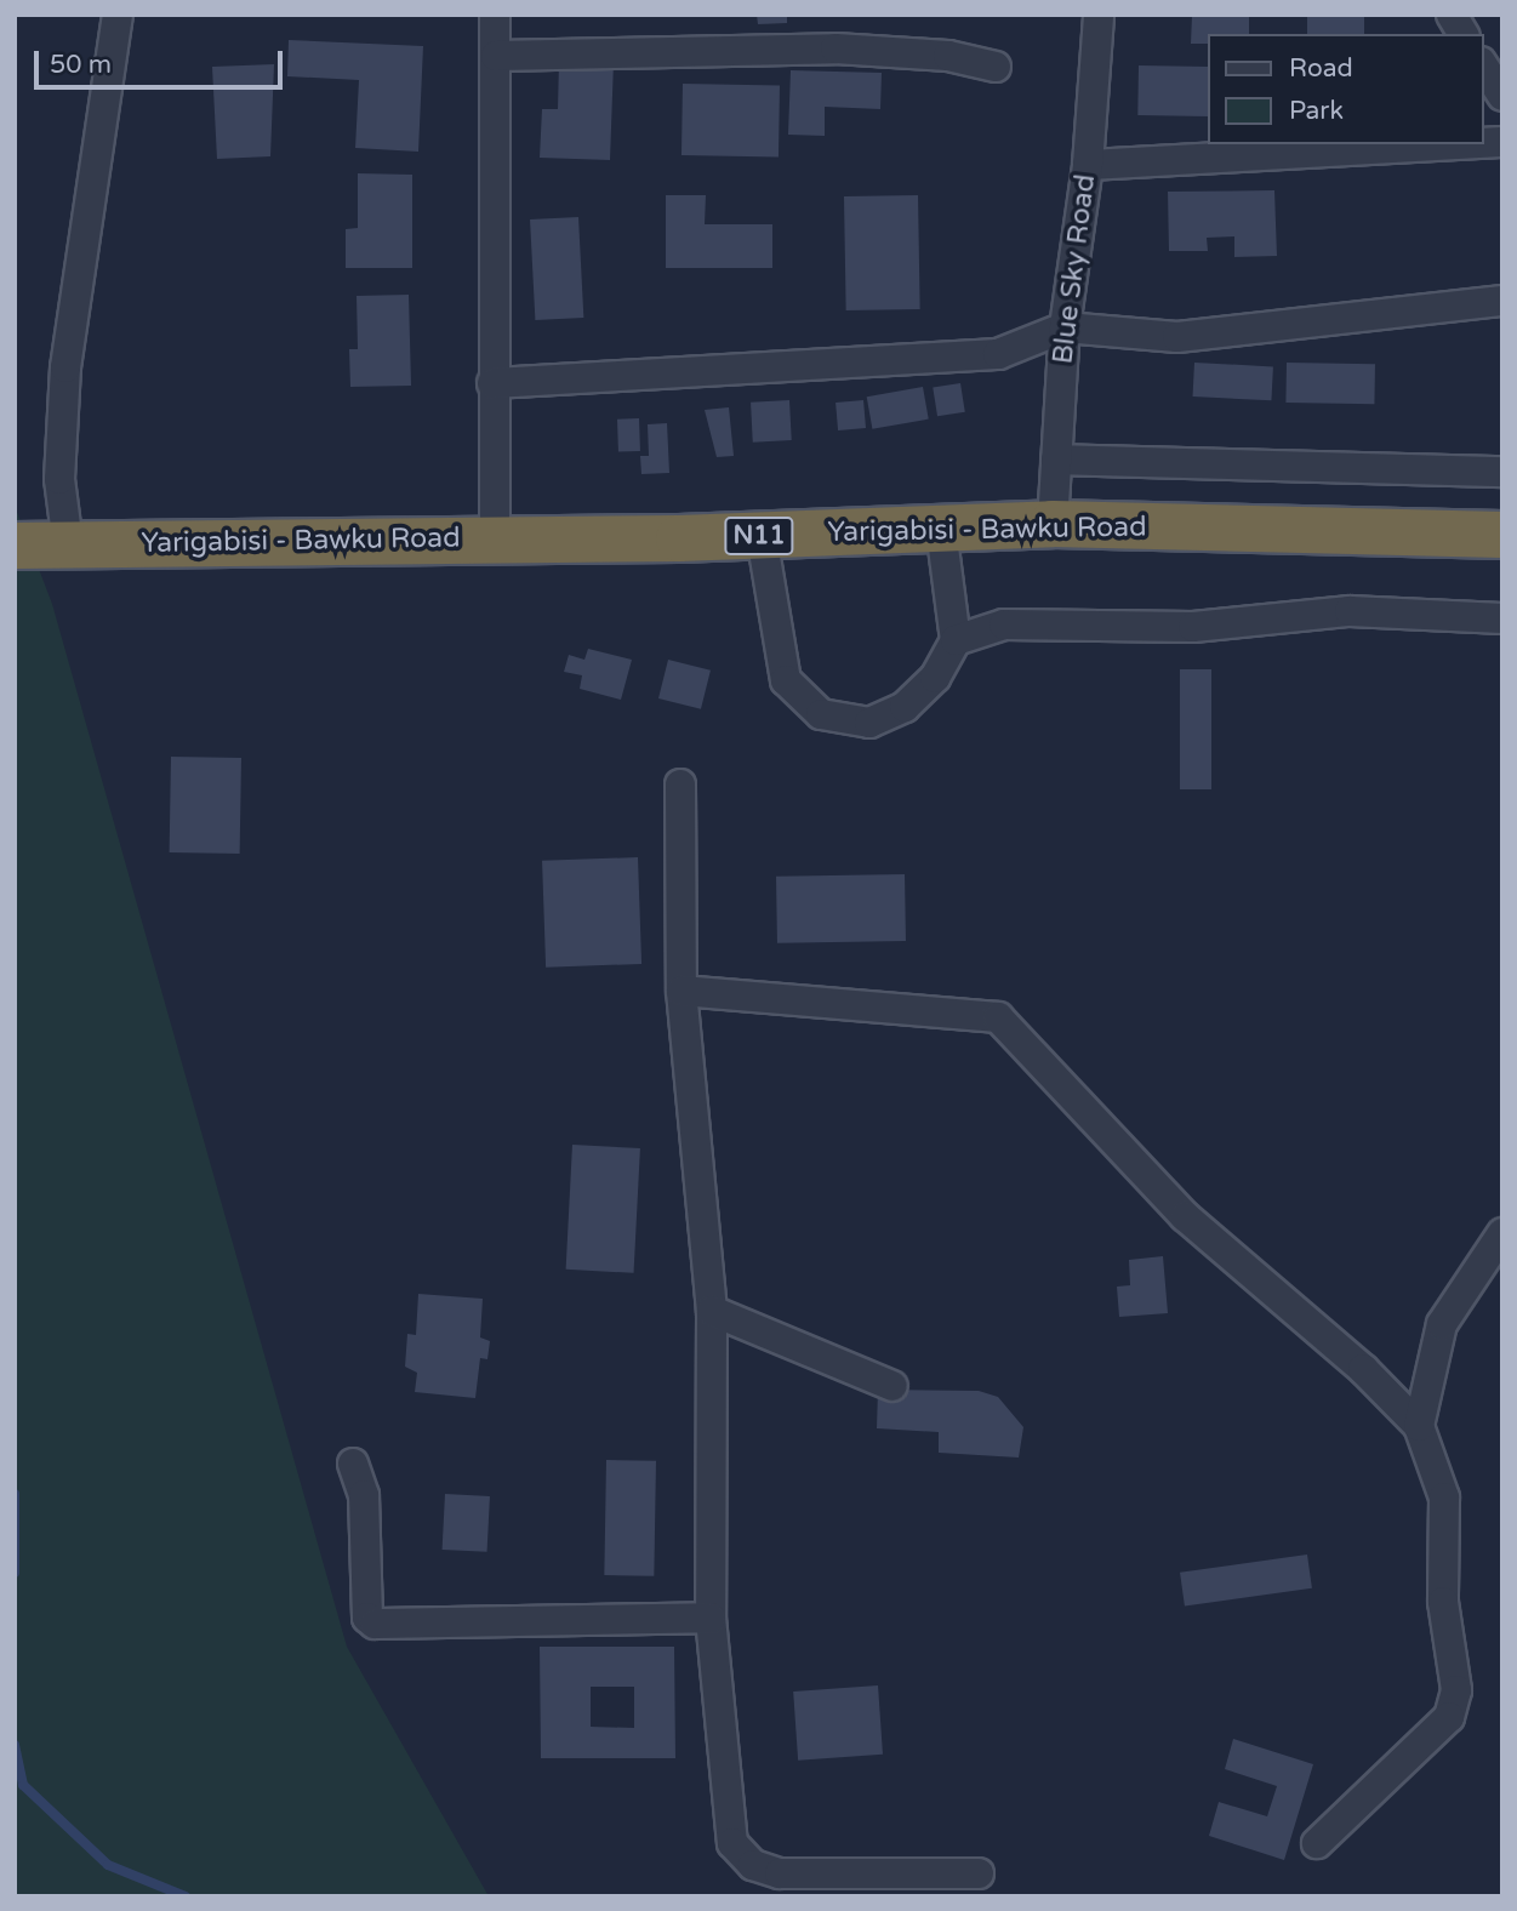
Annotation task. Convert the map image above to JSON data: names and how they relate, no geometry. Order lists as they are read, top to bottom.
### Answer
{
  "streets": {
    "highway": ["Yarigabisi - Bawku Road", "N11"],
    "street": ["Blue Sky Road"]
  },
  "crossings": [
    ["Blue Sky Road", "Yarigabisi - Bawku Road"]
  ],
  "legend": ["Road", "Park"],
  "scale_bar": "50 m"
}
